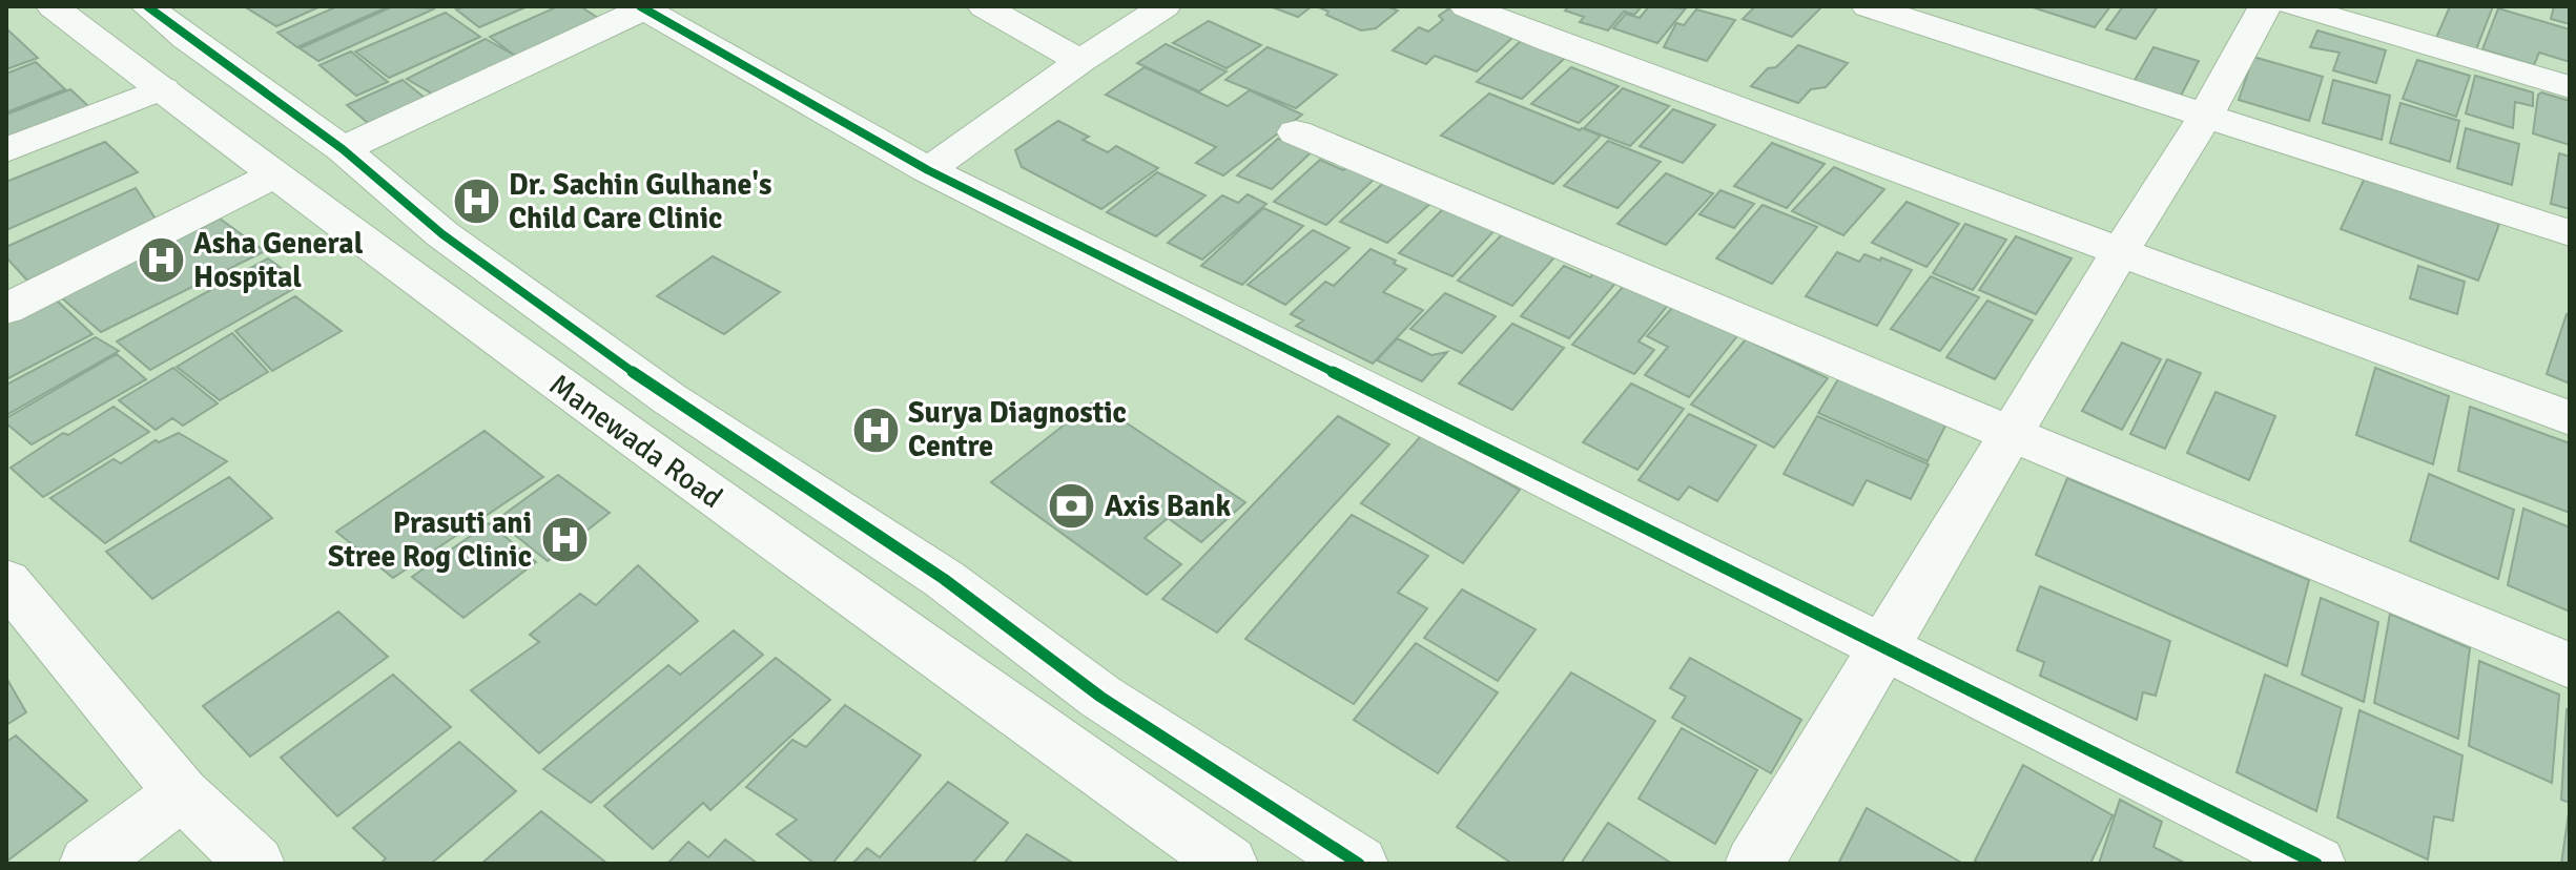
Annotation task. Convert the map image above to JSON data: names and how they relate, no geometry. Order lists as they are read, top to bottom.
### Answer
{
  "streets": {
    "street": ["Manewada Road"]
  },
  "places": {
    "hospital": [
      "Dr. Sachin Gulhane's Child Care Clinic",
      "Asha General Hospital",
      "Surya Diagnostic Centre",
      "Prasuti ani Stree Rog Clinic"
    ],
    "bank": ["Axis Bank"]
  }
}
